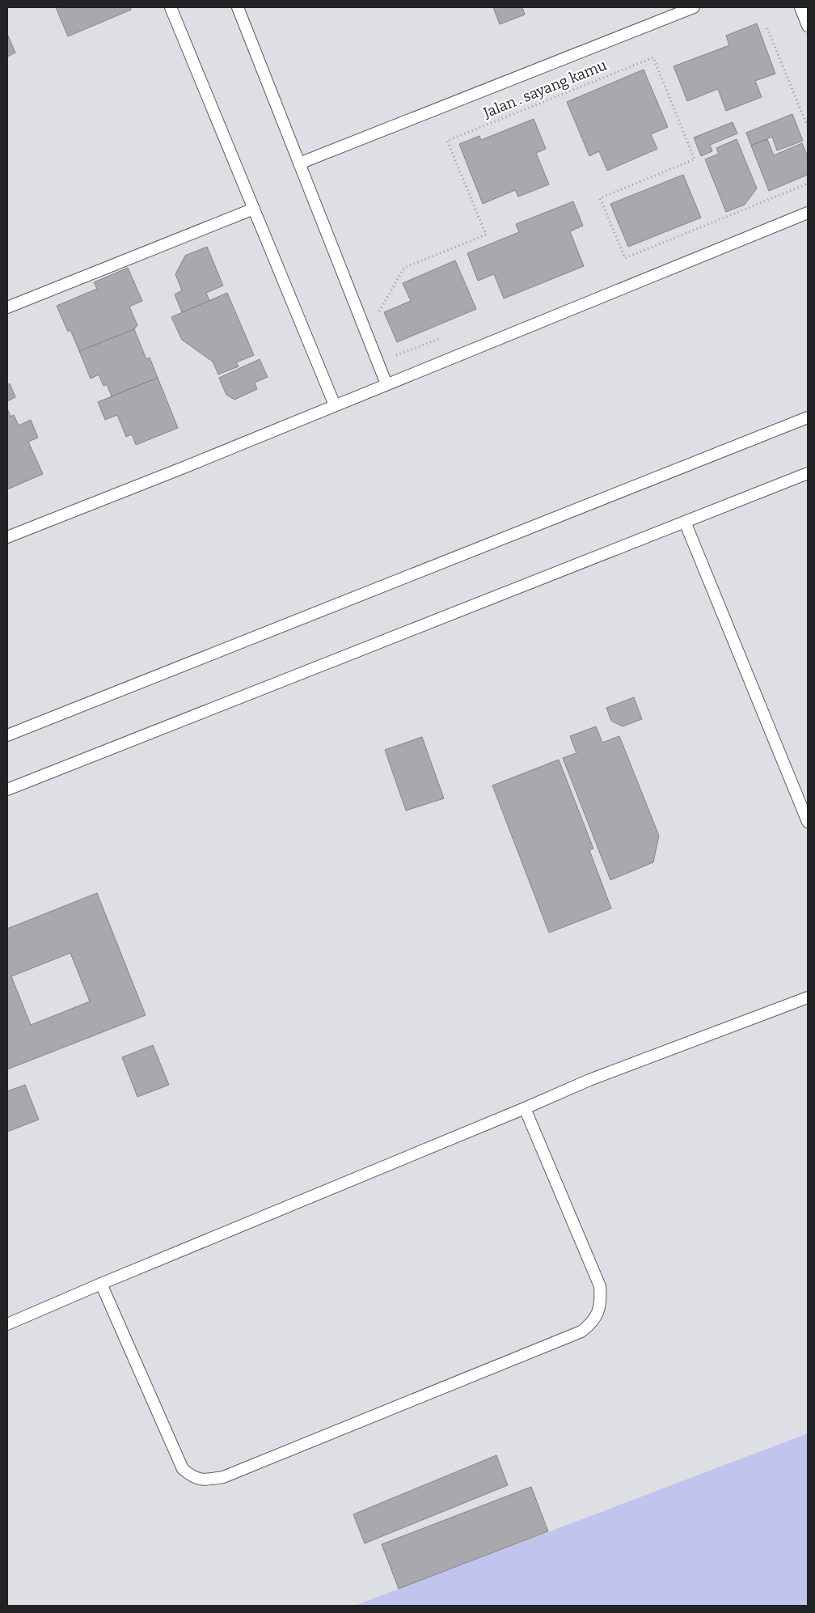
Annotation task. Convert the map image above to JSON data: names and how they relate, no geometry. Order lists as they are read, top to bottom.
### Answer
{
  "streets": {
    "path": ["Jalan . sayang kamu"]
  }
}
